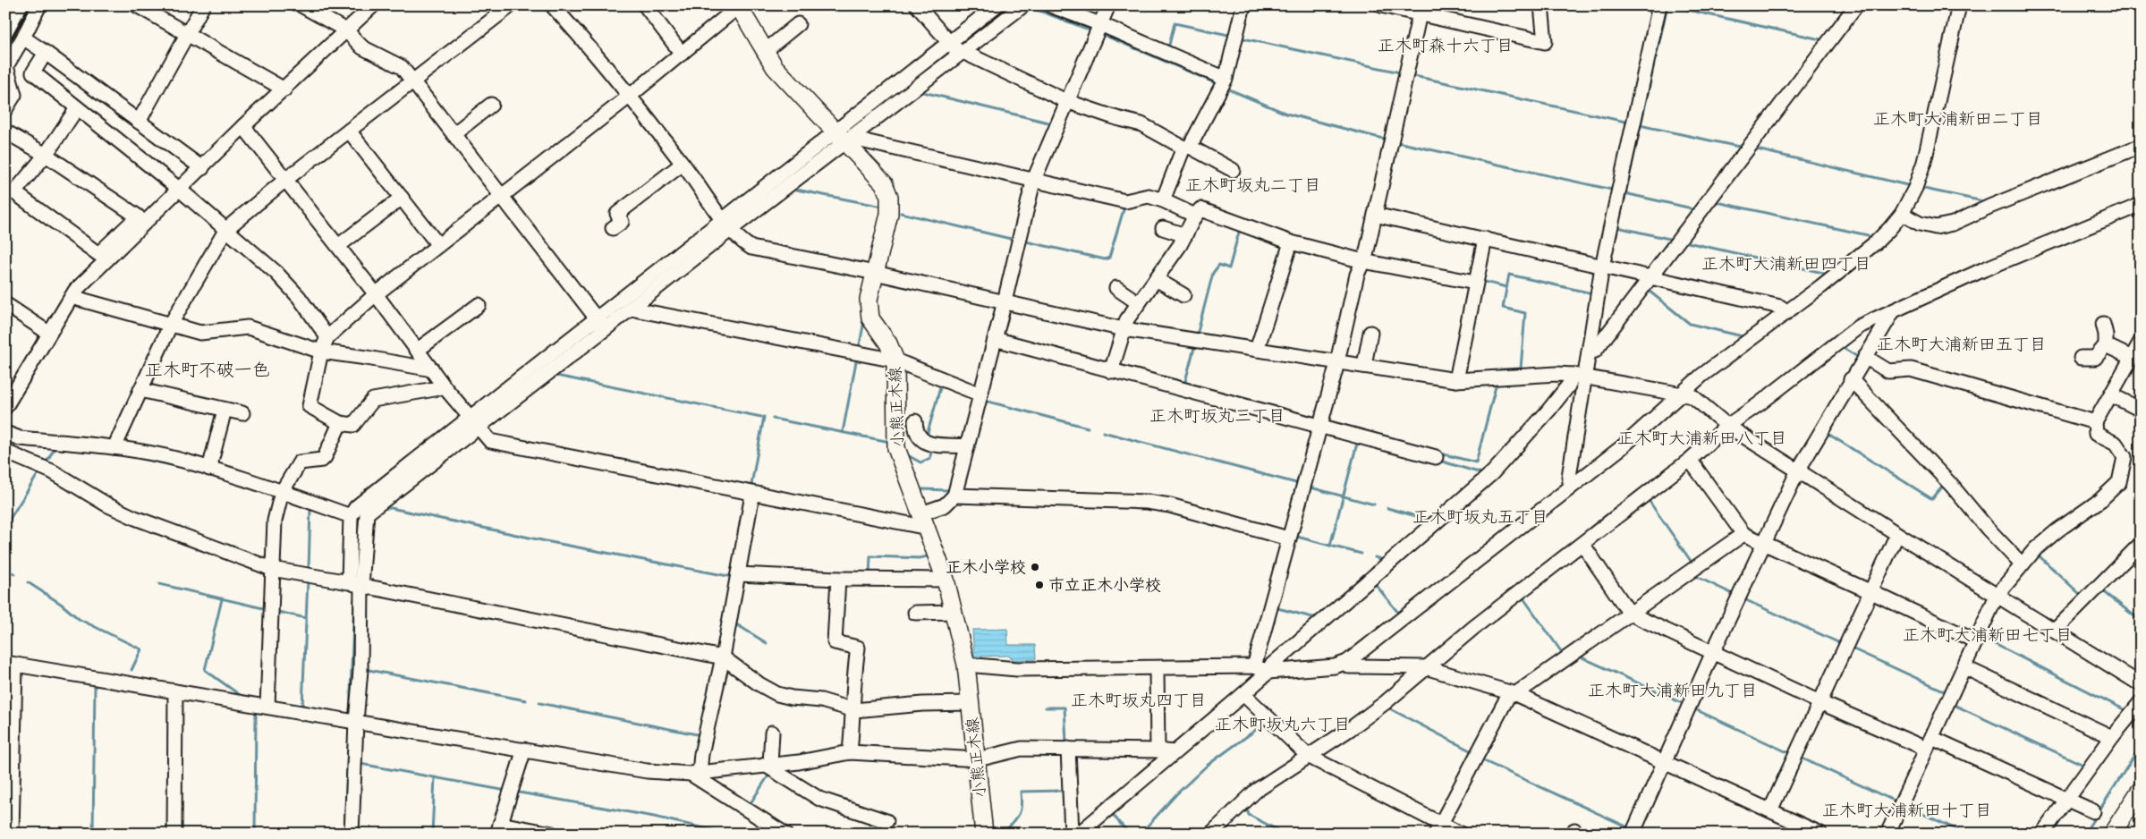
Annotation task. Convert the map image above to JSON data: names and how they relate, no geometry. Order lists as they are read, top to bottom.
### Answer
{
  "streets": {
    "main road": ["小熊正木線"]
  },
  "districts": [
    "正木町森十六丁目",
    "正木町大浦新田二丁目",
    "正木町坂丸二丁目",
    "正木町大浦新田四丁目",
    "正木町大浦新田五丁目",
    "正木町不破一色",
    "正木町坂丸三丁目",
    "正木町大浦新田八丁目",
    "正木町坂丸五丁目",
    "正木町大浦新田七丁目",
    "正木町大浦新田九丁目",
    "正木町坂丸四丁目",
    "正木町坂丸六丁目",
    "正木町大浦新田十丁目"
  ],
  "places": ["正木小学校", "市立正木小学校"]
}
